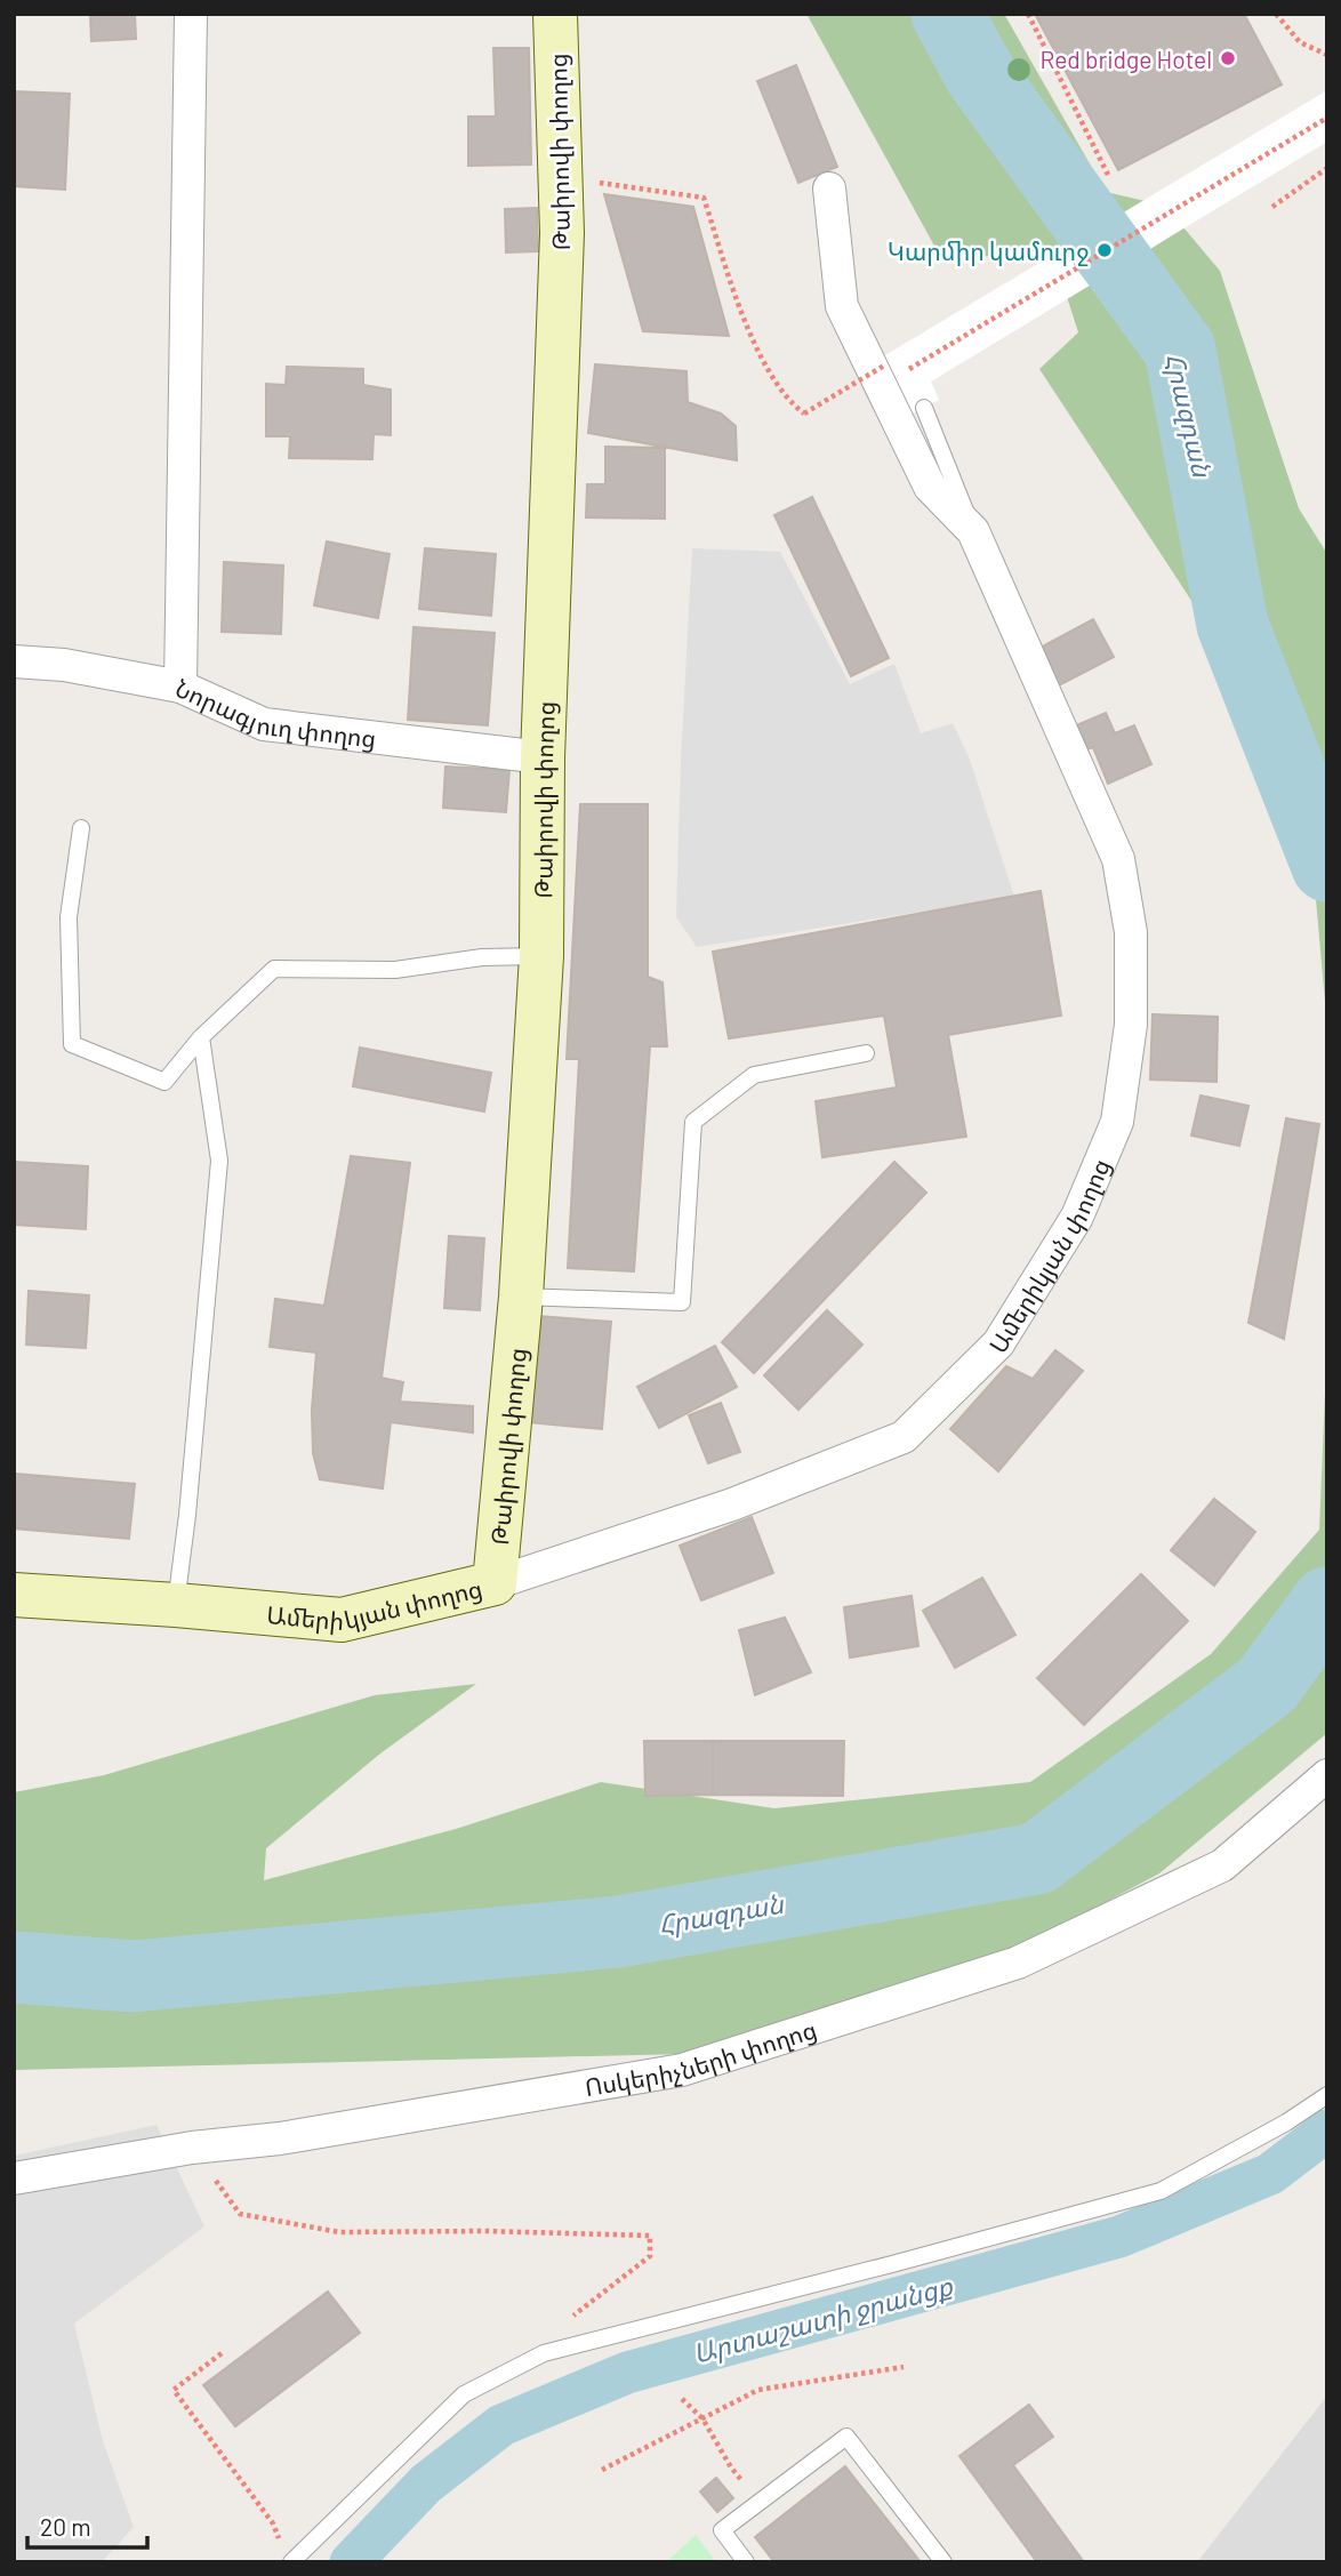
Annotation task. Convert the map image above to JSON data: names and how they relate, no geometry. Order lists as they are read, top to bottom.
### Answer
{
  "streets": {
    "street": [
      "Թաիրովի փողոց",
      "Նորագյուղ փողոց",
      "Ամերիկյան փողոց",
      "Ոսկերիչների փողոց"
    ]
  },
  "crossings": [
    ["Թաիրովի փողոց", "Նորագյուղ փողոց"],
    ["Թաիրովի փողոց", "Ամերիկյան փողոց"]
  ],
  "water": ["Հրազդան", "Արտաշատի ջրանցք"],
  "places": ["Red bridge Hotel", "Կարմիր կամուրջ"],
  "scale_bar": "20 m"
}
